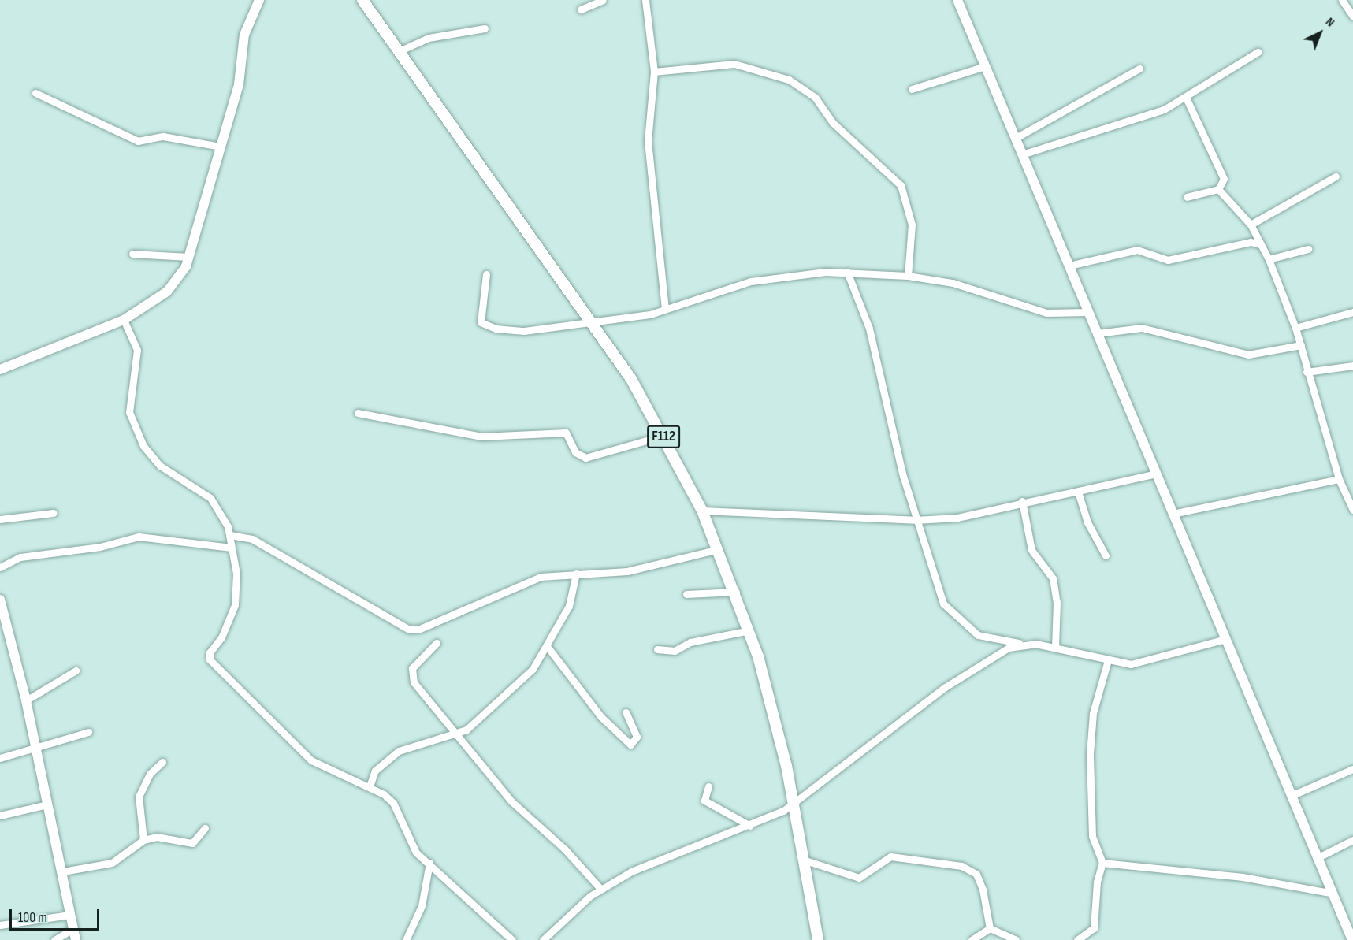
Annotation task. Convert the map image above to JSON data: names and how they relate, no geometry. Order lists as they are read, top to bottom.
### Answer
{
  "streets": {
    "main road": ["F112"]
  },
  "scale_bar": "100 m",
  "north": "top right"
}
